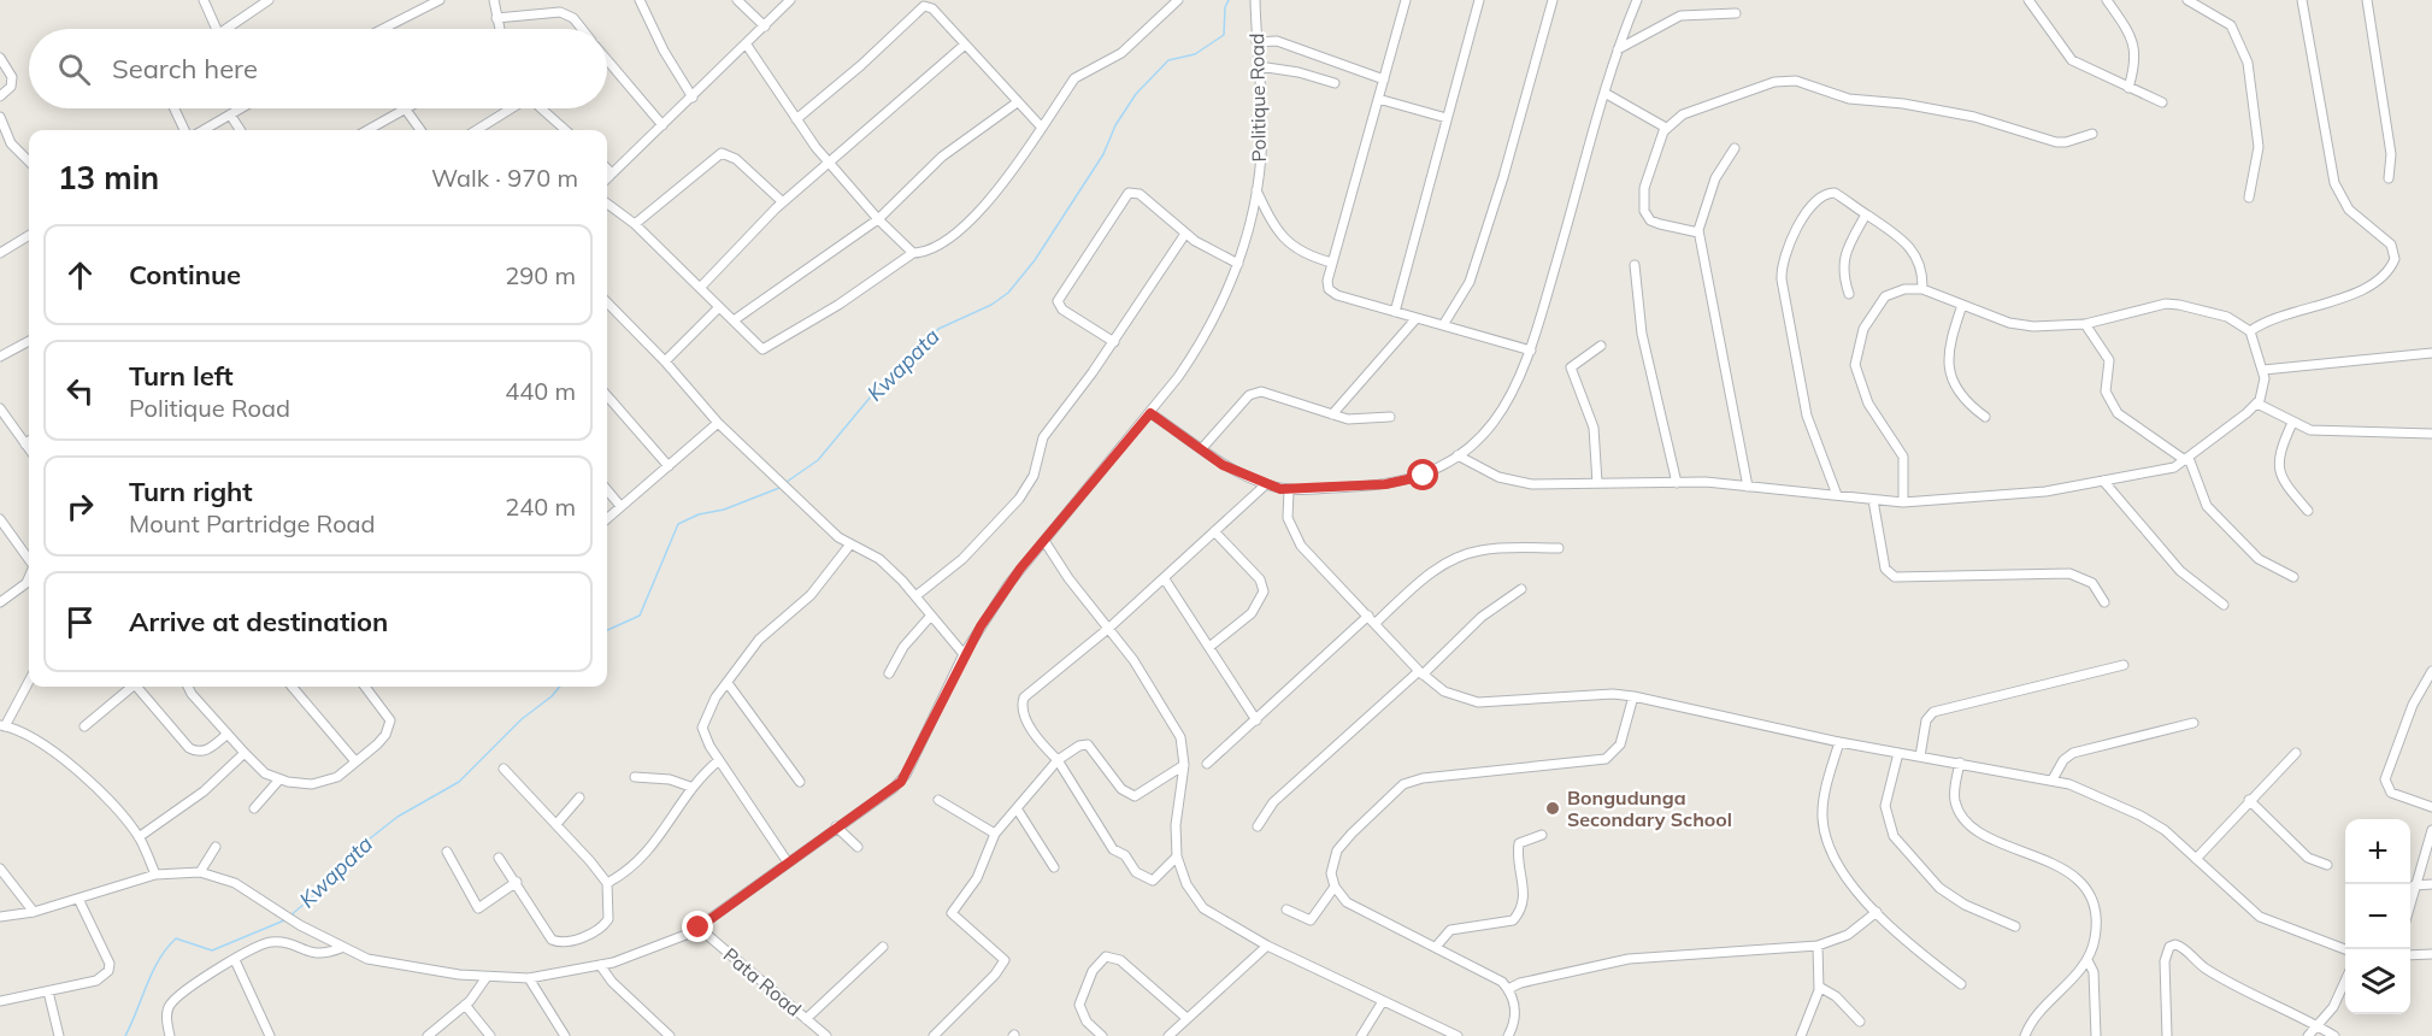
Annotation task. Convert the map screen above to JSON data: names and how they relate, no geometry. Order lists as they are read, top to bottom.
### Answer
{
  "streets": {
    "street": ["Politique Road", "Pata Road"]
  },
  "water": ["Kwapata"],
  "places": ["Bongudunga Secondary School"],
  "page": {
    "search": "Search here",
    "heading": ["13 min", "Walk · 970 m"],
    "list": [
      ["Continue", "290 m"],
      ["Turn left", "Politique Road", "440 m"],
      ["Turn right", "Mount Partridge Road", "240 m"],
      "Arrive at destination"
    ],
    "map_buttons": ["+", "−"]
  }
}
